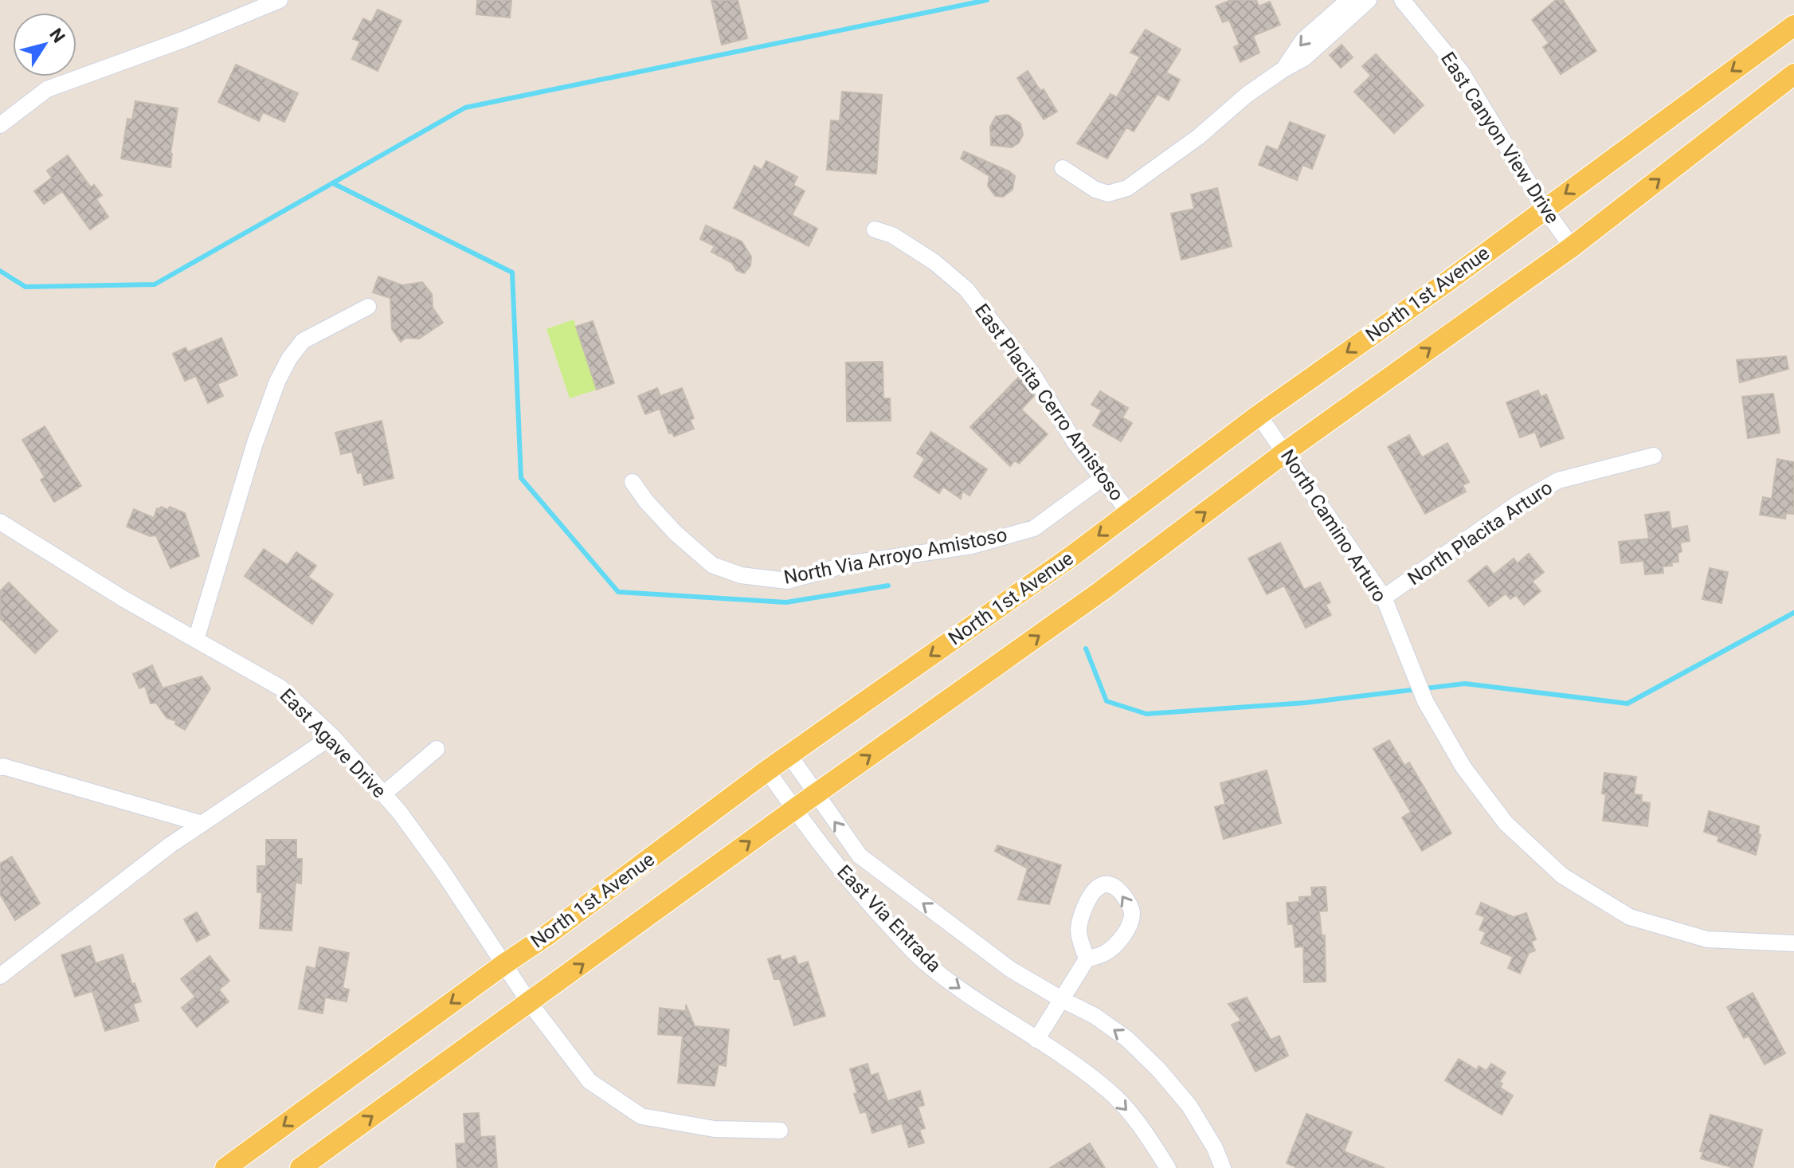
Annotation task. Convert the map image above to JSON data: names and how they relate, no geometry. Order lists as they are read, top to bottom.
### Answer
{
  "streets": {
    "main road": ["North 1st Avenue"],
    "street": [
      "East Canyon View Drive",
      "East Placita Cerro Amistoso",
      "North Camino Arturo",
      "North Placita Arturo",
      "North Via Arroyo Amistoso",
      "East Agave Drive",
      "East Via Entrada"
    ]
  },
  "crossings": [
    ["East Canyon View Drive", "North 1st Avenue"],
    ["North 1st Avenue", "East Placita Cerro Amistoso"],
    ["North 1st Avenue", "North Camino Arturo"],
    ["North 1st Avenue", "East Agave Drive"],
    ["North 1st Avenue", "East Via Entrada"],
    ["East Placita Cerro Amistoso", "North Via Arroyo Amistoso"],
    ["North Camino Arturo", "North Placita Arturo"]
  ],
  "north": "top right"
}
